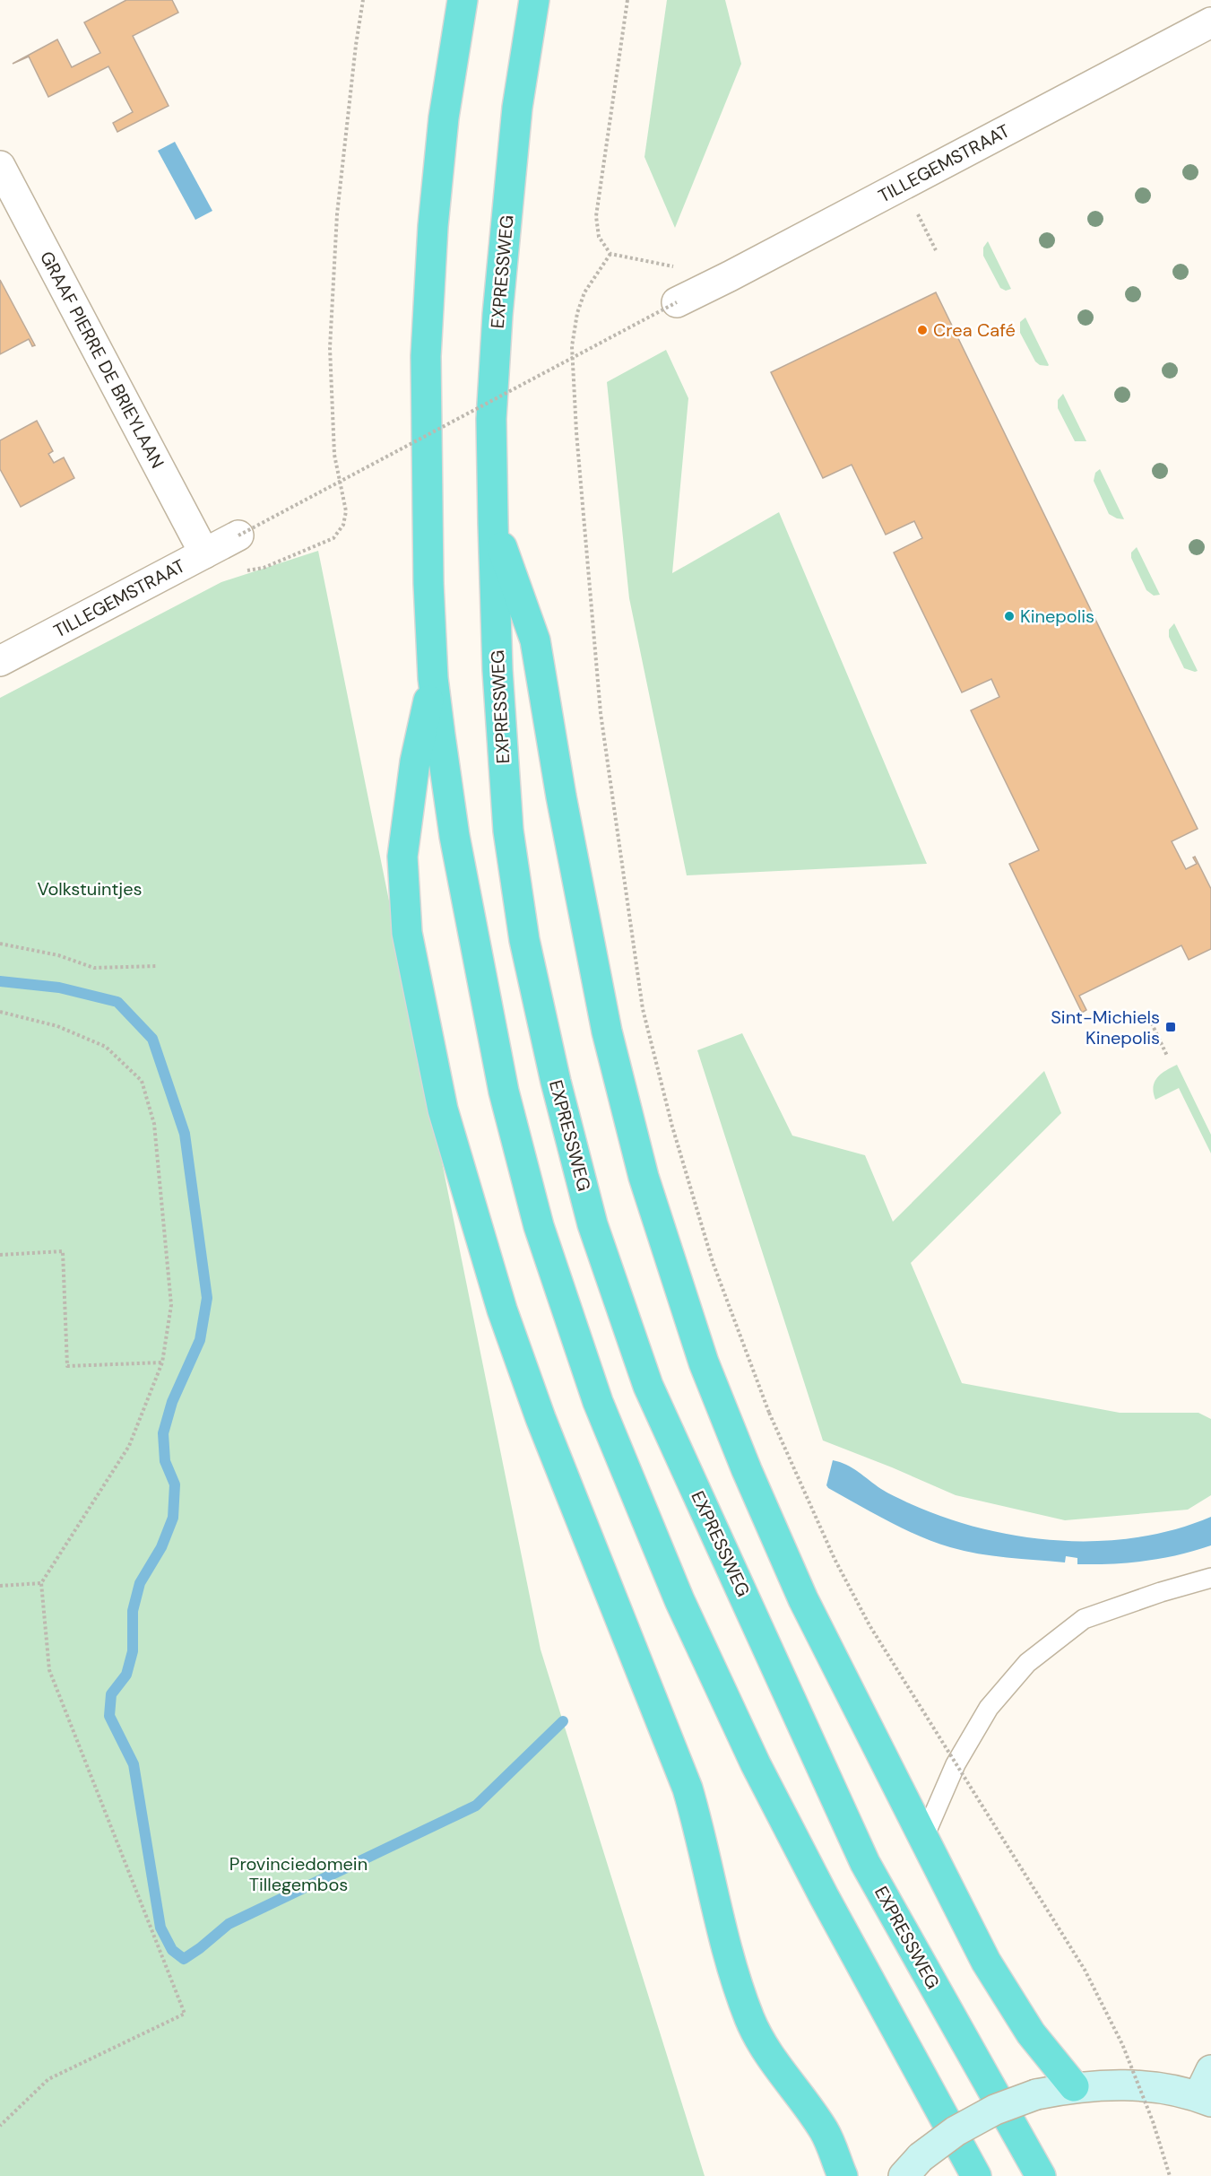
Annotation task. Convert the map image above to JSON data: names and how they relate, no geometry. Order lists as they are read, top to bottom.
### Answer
{
  "streets": {
    "highway": ["EXPRESSWEG"],
    "street": ["TILLEGEMSTRAAT", "GRAAF PIERRE DE BRIEYLAAN"]
  },
  "crossings": [
    ["TILLEGEMSTRAAT", "GRAAF PIERRE DE BRIEYLAAN"]
  ],
  "parks": ["Volkstuintjes", "Provinciedomein Tillegembos"],
  "places": {
    "other": ["Crea Café", "Kinepolis"],
    "transit": ["Sint-Michiels Kinepolis"]
  }
}
